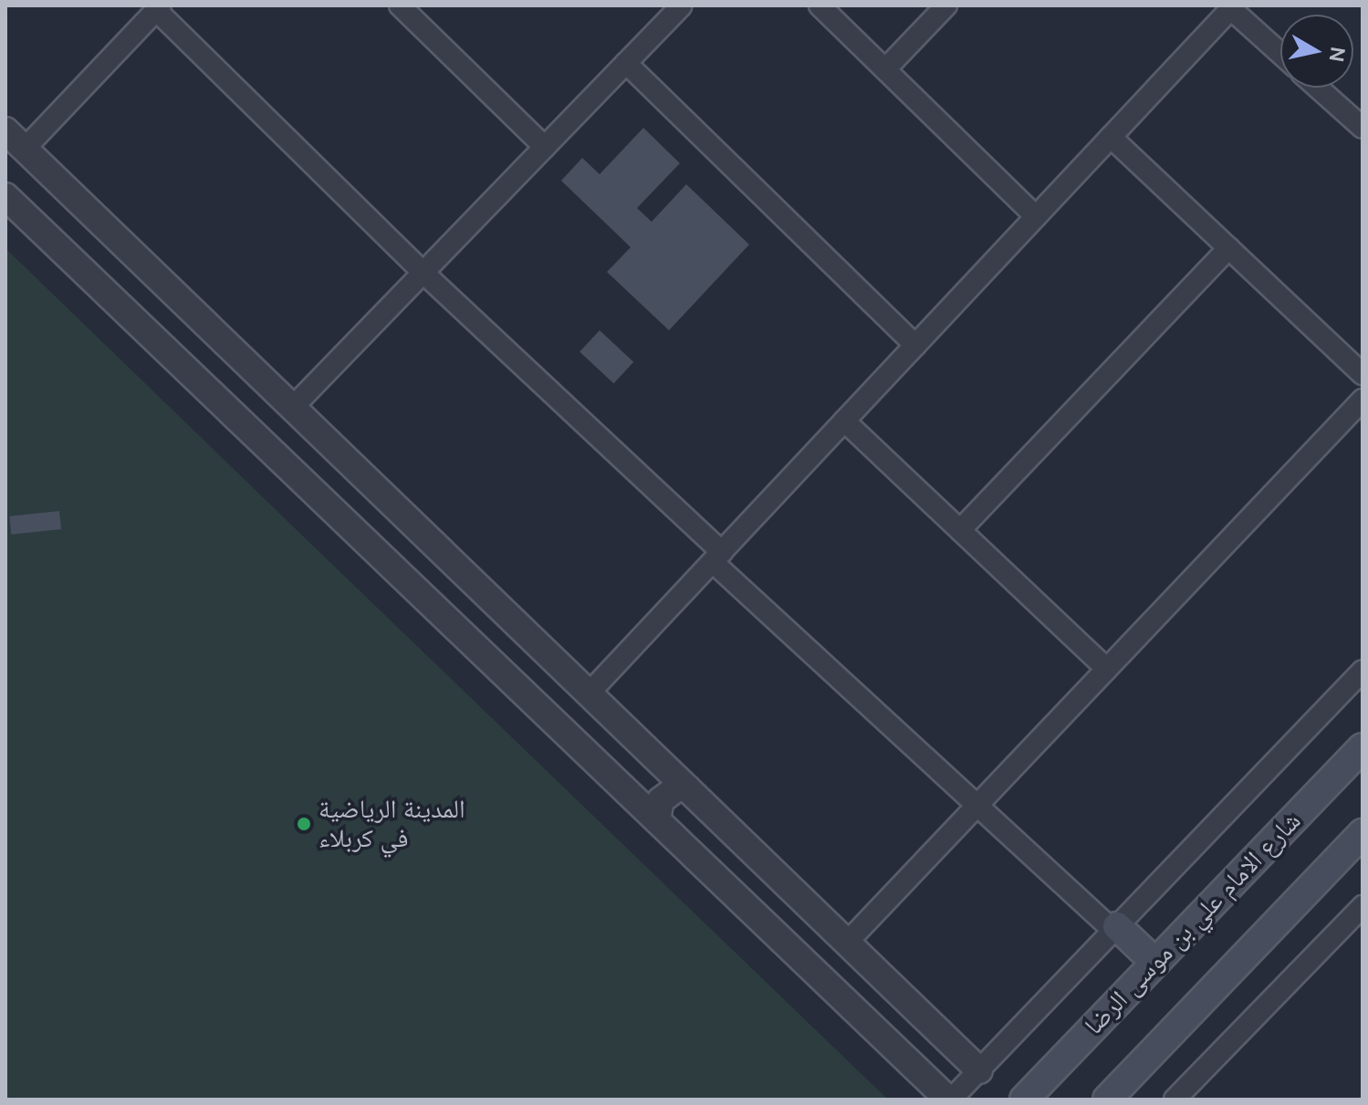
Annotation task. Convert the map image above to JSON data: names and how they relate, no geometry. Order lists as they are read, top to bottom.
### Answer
{
  "streets": {
    "main road": ["شارع الامام علي بن موسى الرضا"]
  },
  "places": ["المدينة الرياضية في كربلاء"],
  "north": "right"
}
